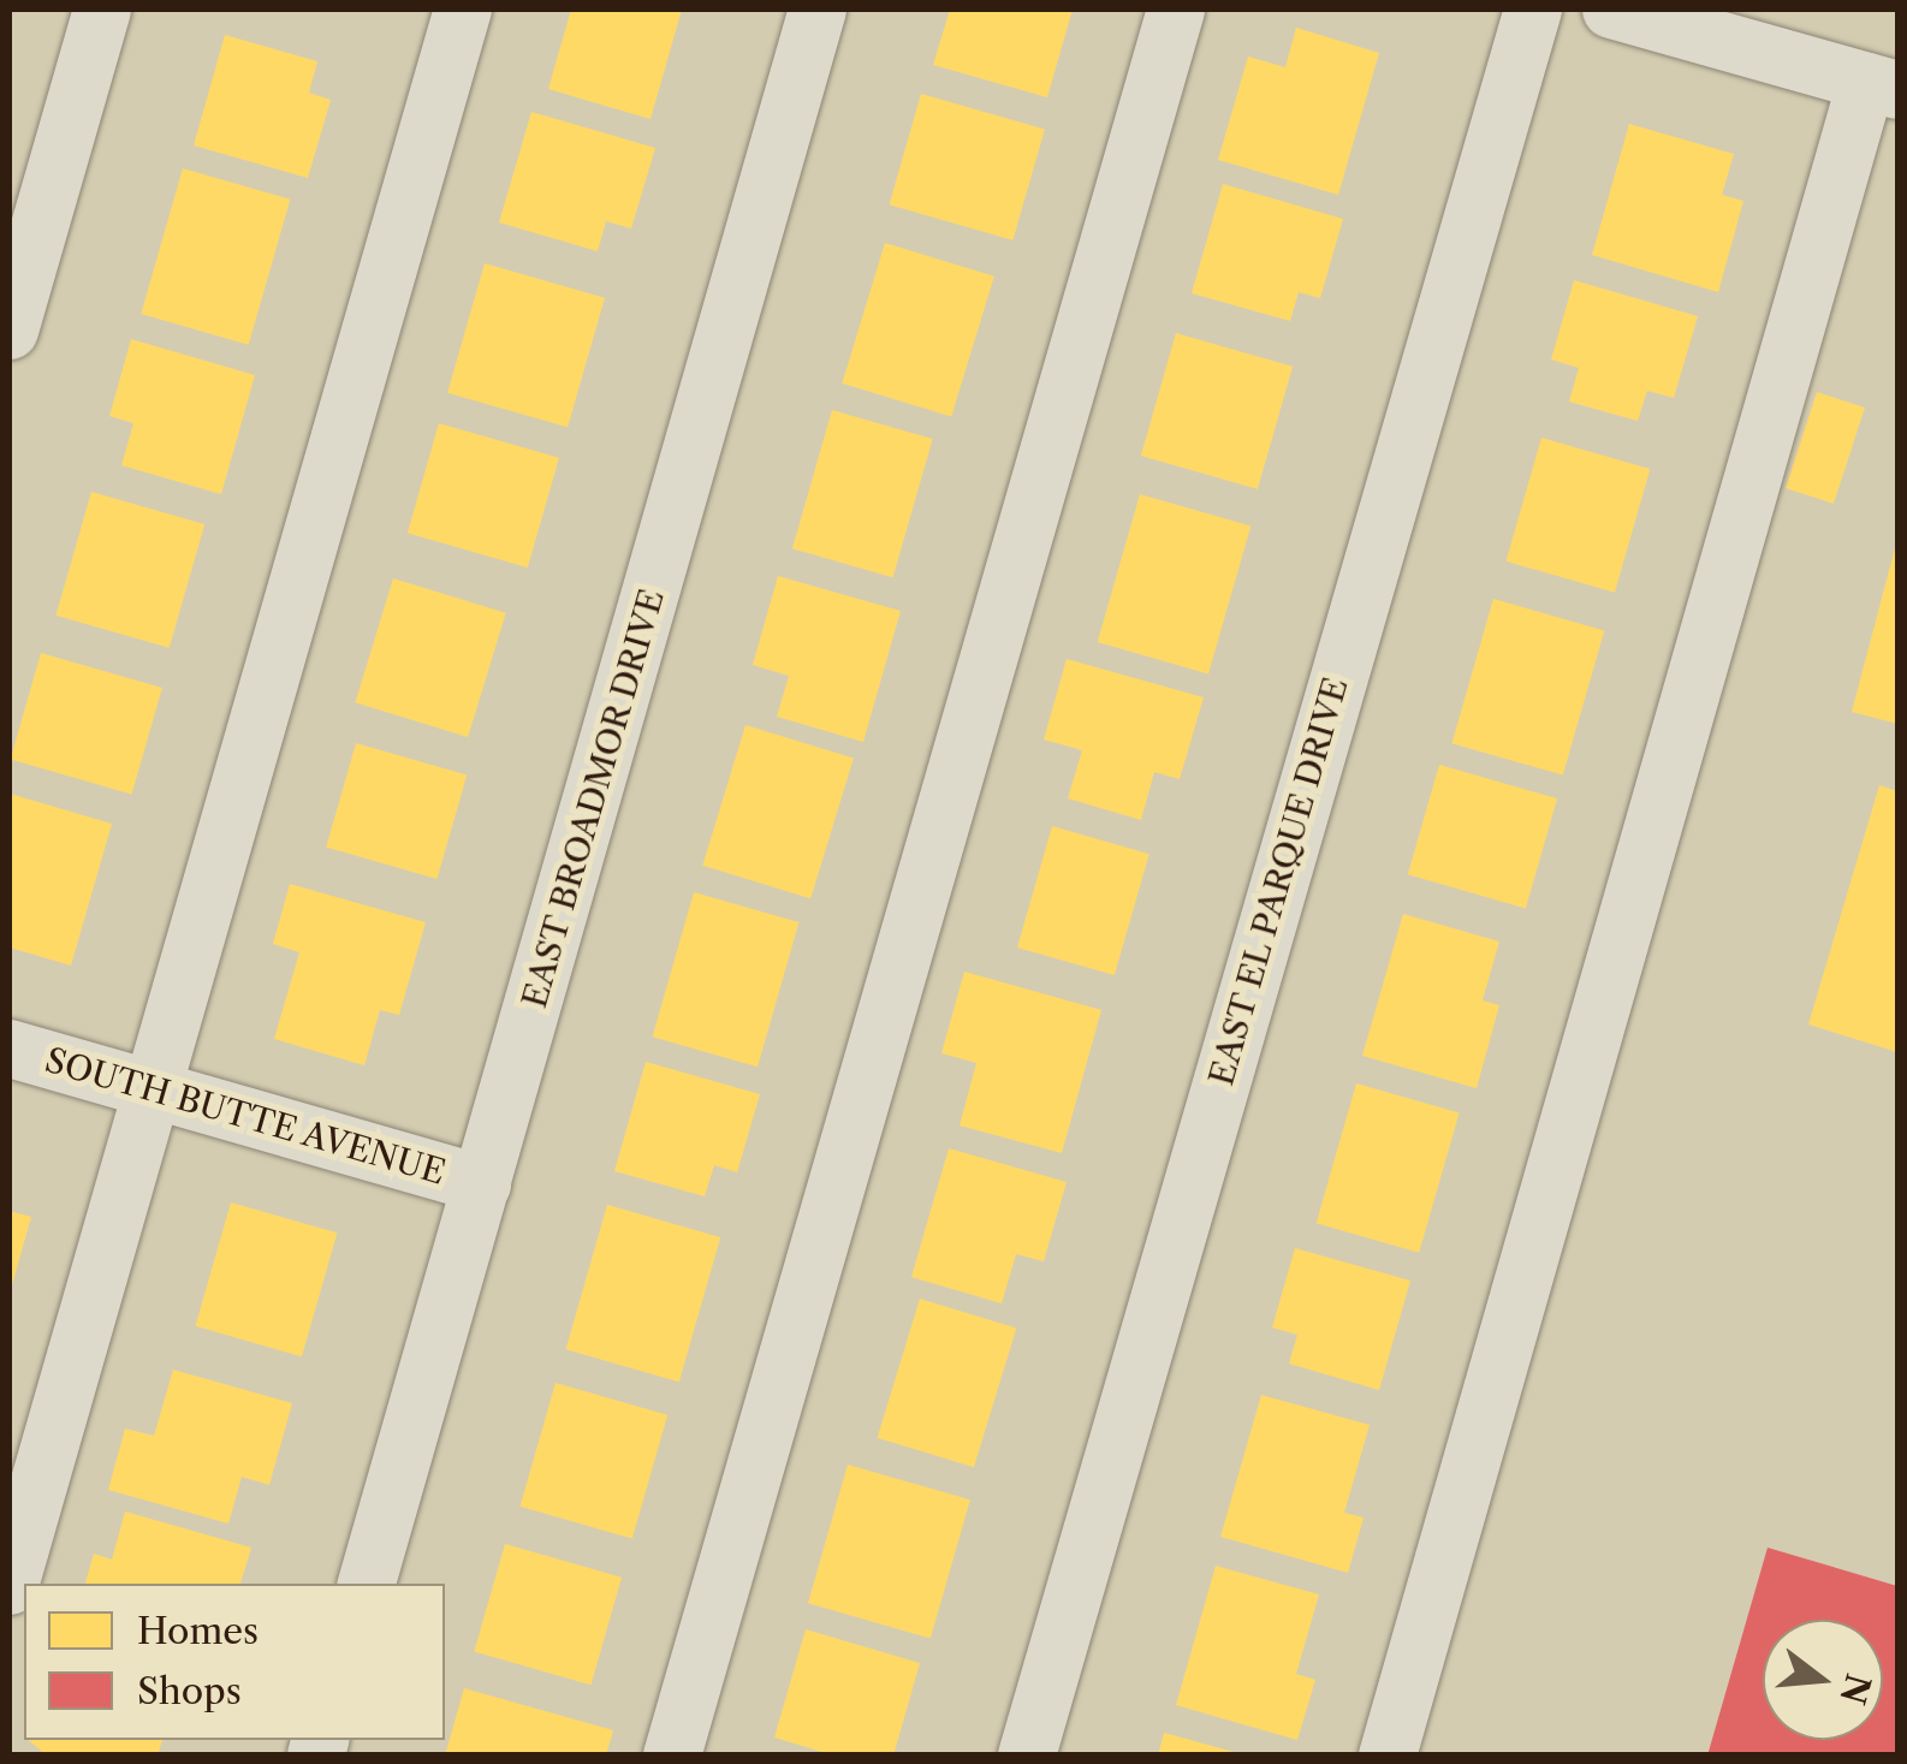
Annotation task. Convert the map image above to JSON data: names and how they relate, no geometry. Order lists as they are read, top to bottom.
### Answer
{
  "streets": {
    "street": ["EAST BROADMOR DRIVE", "EAST EL PARQUE DRIVE", "SOUTH BUTTE AVENUE"]
  },
  "crossings": [
    ["EAST BROADMOR DRIVE", "SOUTH BUTTE AVENUE"]
  ],
  "legend": ["Homes", "Shops"],
  "north": "right"
}
